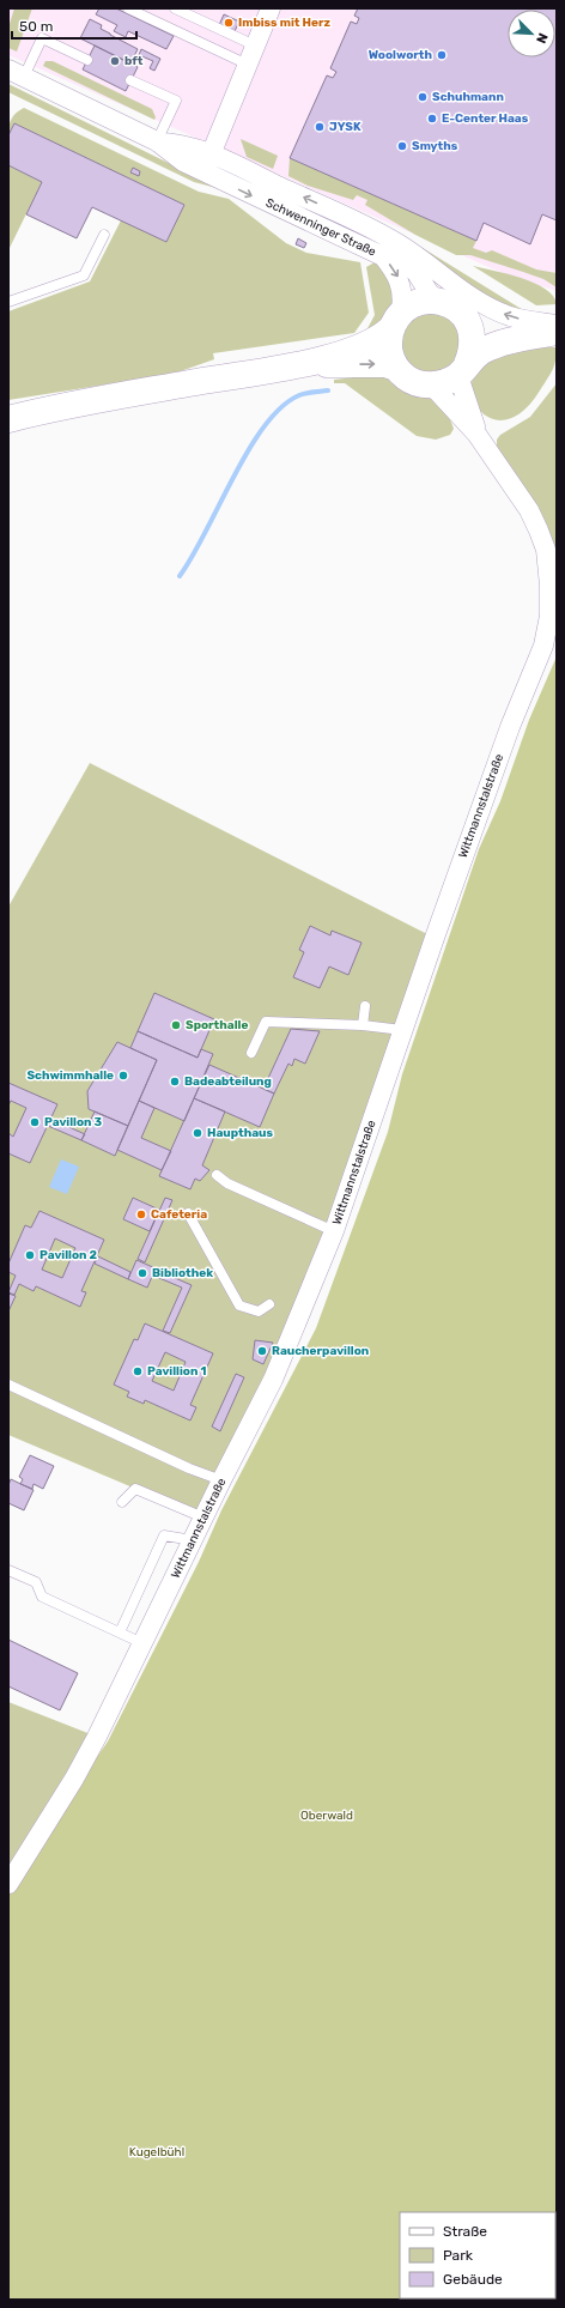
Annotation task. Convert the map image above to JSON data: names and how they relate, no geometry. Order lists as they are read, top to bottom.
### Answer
{
  "streets": {
    "street": ["Schwenninger Straße", "Wittmannstalstraße"]
  },
  "crossings": [
    ["Schwenninger Straße", "Wittmannstalstraße"]
  ],
  "parks": ["Oberwald", "Kugelbühl"],
  "places": [
    "Imbiss mit Herz",
    "Woolworth",
    "bft",
    "Schuhmann",
    "E-Center Haas",
    "JYSK",
    "Smyths",
    "Sporthalle",
    "Schwimmhalle",
    "Badeabteilung",
    "Pavillon 3",
    "Haupthaus",
    "Cafeteria",
    "Pavillon 2",
    "Bibliothek",
    "Raucherpavillon",
    "Pavillion 1"
  ],
  "legend": ["Straße", "Park", "Gebäude"],
  "scale_bar": "50 m",
  "north": "bottom right"
}
